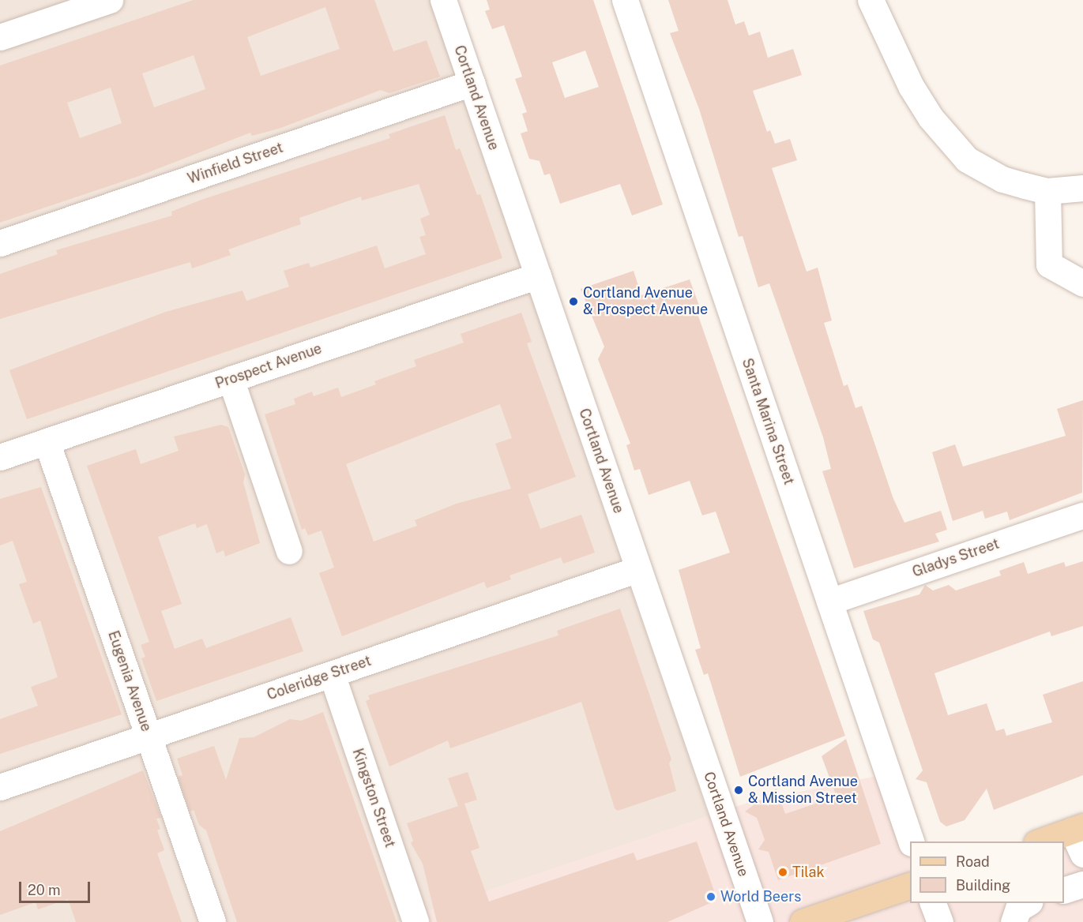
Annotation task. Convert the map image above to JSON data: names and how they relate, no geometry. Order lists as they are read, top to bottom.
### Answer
{
  "streets": {
    "street": [
      "Cortland Avenue",
      "Winfield Street",
      "Prospect Avenue",
      "Santa Marina Street",
      "Gladys Street",
      "Coleridge Street",
      "Eugenia Avenue",
      "Kingston Street"
    ]
  },
  "crossings": [
    ["Cortland Avenue", "Winfield Street"],
    ["Cortland Avenue", "Prospect Avenue"],
    ["Cortland Avenue", "Coleridge Street"],
    ["Prospect Avenue", "Eugenia Avenue"],
    ["Santa Marina Street", "Gladys Street"],
    ["Coleridge Street", "Eugenia Avenue"],
    ["Coleridge Street", "Kingston Street"]
  ],
  "places": [
    "Cortland Avenue & Prospect Avenue",
    "Cortland Avenue & Mission Street",
    "Tilak",
    "World Beers"
  ],
  "legend": ["Road", "Building"],
  "scale_bar": "20 m"
}
